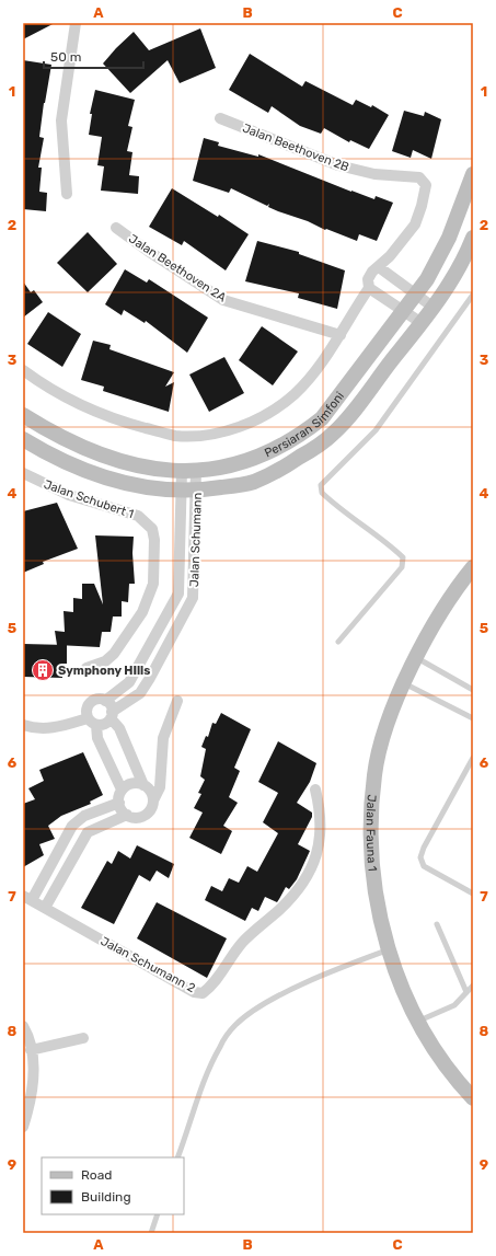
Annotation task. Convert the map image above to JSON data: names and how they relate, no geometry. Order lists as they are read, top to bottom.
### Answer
{
  "streets": {
    "street": [
      "Jalan Beethoven 2B",
      "Jalan Beethoven 2A",
      "Persiaran Simfoni",
      "Jalan Schubert 1",
      "Jalan Schumann",
      "Jalan Fauna 1",
      "Jalan Schumann 2"
    ]
  },
  "crossings": [
    ["Persiaran Simfoni", "Jalan Schumann"]
  ],
  "places": {
    "building": ["Symphony HIlls"]
  },
  "legend": ["Road", "Building"],
  "scale_bar": "50 m",
  "grid": {
    "columns": ["A", "B", "C"],
    "rows": [
      "1",
      "2",
      "3",
      "4",
      "5",
      "6",
      "7",
      "8",
      "9"
    ]
  }
}
